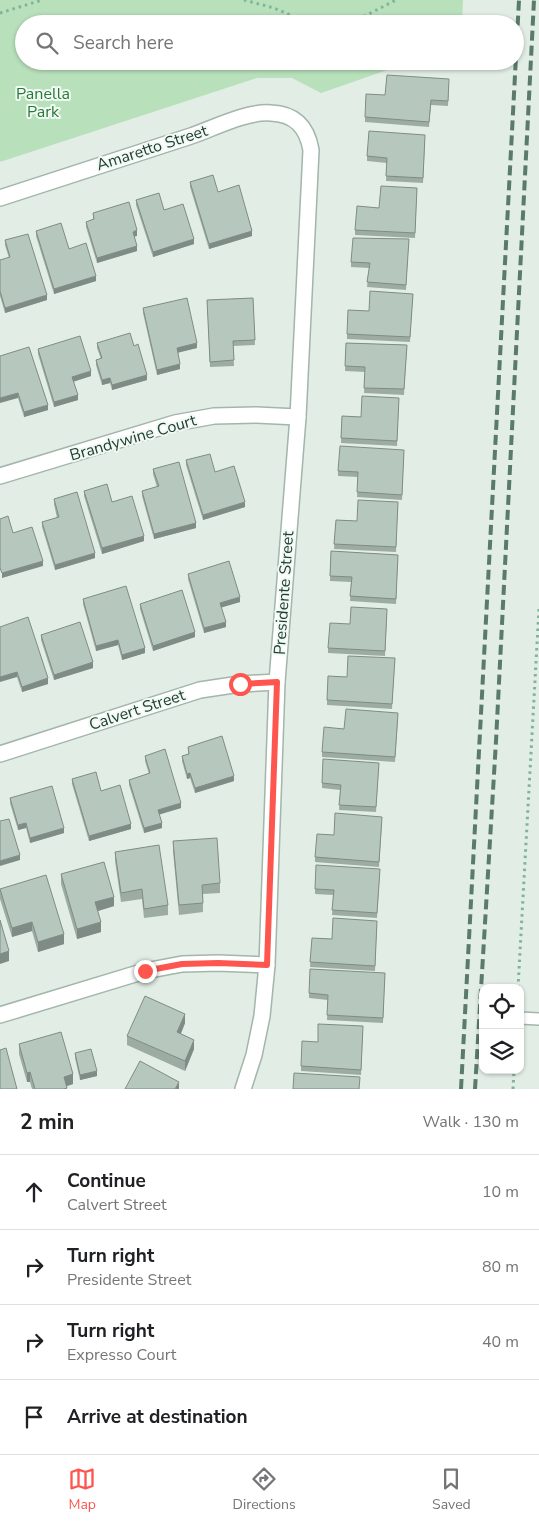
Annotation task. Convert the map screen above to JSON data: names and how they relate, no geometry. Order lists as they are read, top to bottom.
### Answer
{
  "streets": {
    "street": [
      "Amaretto Street",
      "Brandywine Court",
      "Presidente Street",
      "Calvert Street"
    ]
  },
  "crossings": [
    ["Amaretto Street", "Presidente Street"],
    ["Brandywine Court", "Presidente Street"],
    ["Presidente Street", "Calvert Street"]
  ],
  "parks": ["Panella Park"],
  "page": {
    "search": "Search here",
    "heading": ["2 min", "Walk · 130 m"],
    "list": [
      ["Continue", "Calvert Street", "10 m"],
      ["Turn right", "Presidente Street", "80 m"],
      ["Turn right", "Expresso Court", "40 m"],
      "Arrive at destination"
    ],
    "nav": ["Map", "Directions", "Saved"]
  }
}
